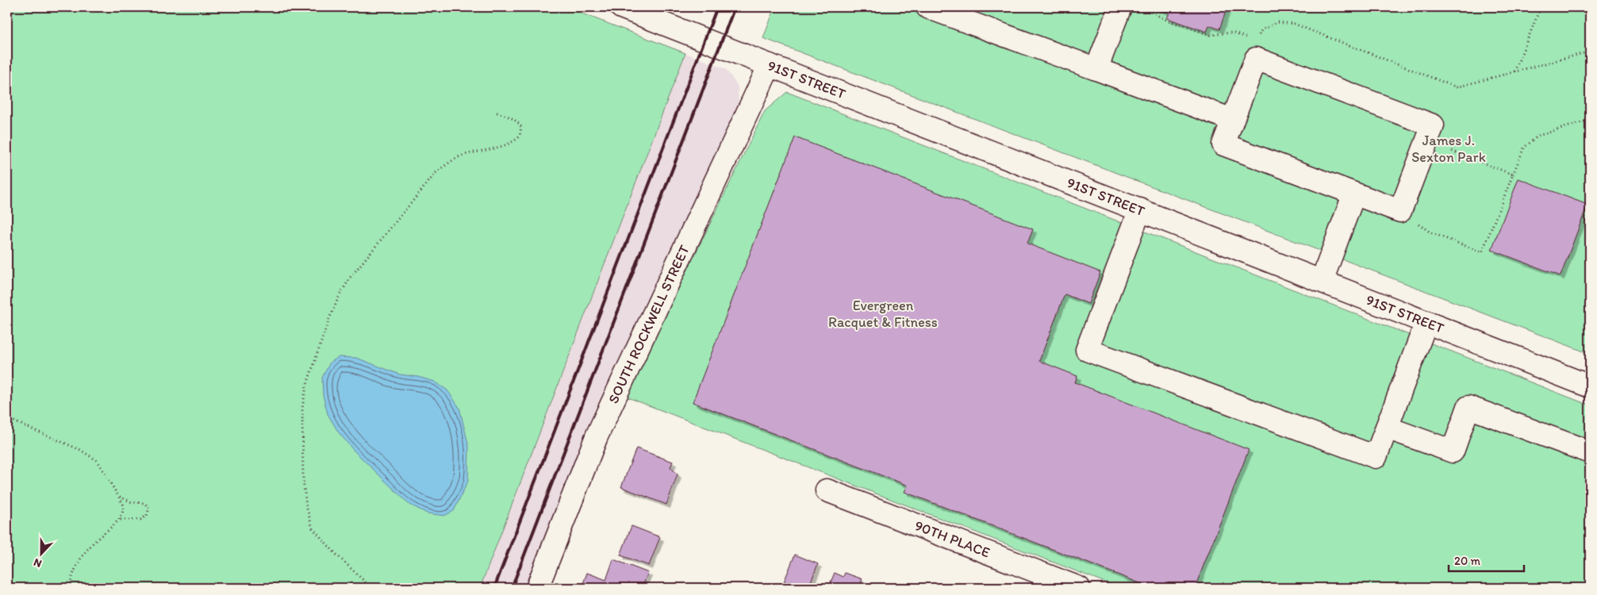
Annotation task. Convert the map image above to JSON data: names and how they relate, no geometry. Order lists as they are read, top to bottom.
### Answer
{
  "streets": {
    "street": ["91ST STREET", "SOUTH ROCKWELL STREET", "90TH PLACE"]
  },
  "crossings": [
    ["91ST STREET", "SOUTH ROCKWELL STREET"]
  ],
  "parks": ["James J. Sexton Park", "Evergreen Racquet & Fitness"],
  "scale_bar": "20 m",
  "north": "bottom"
}
